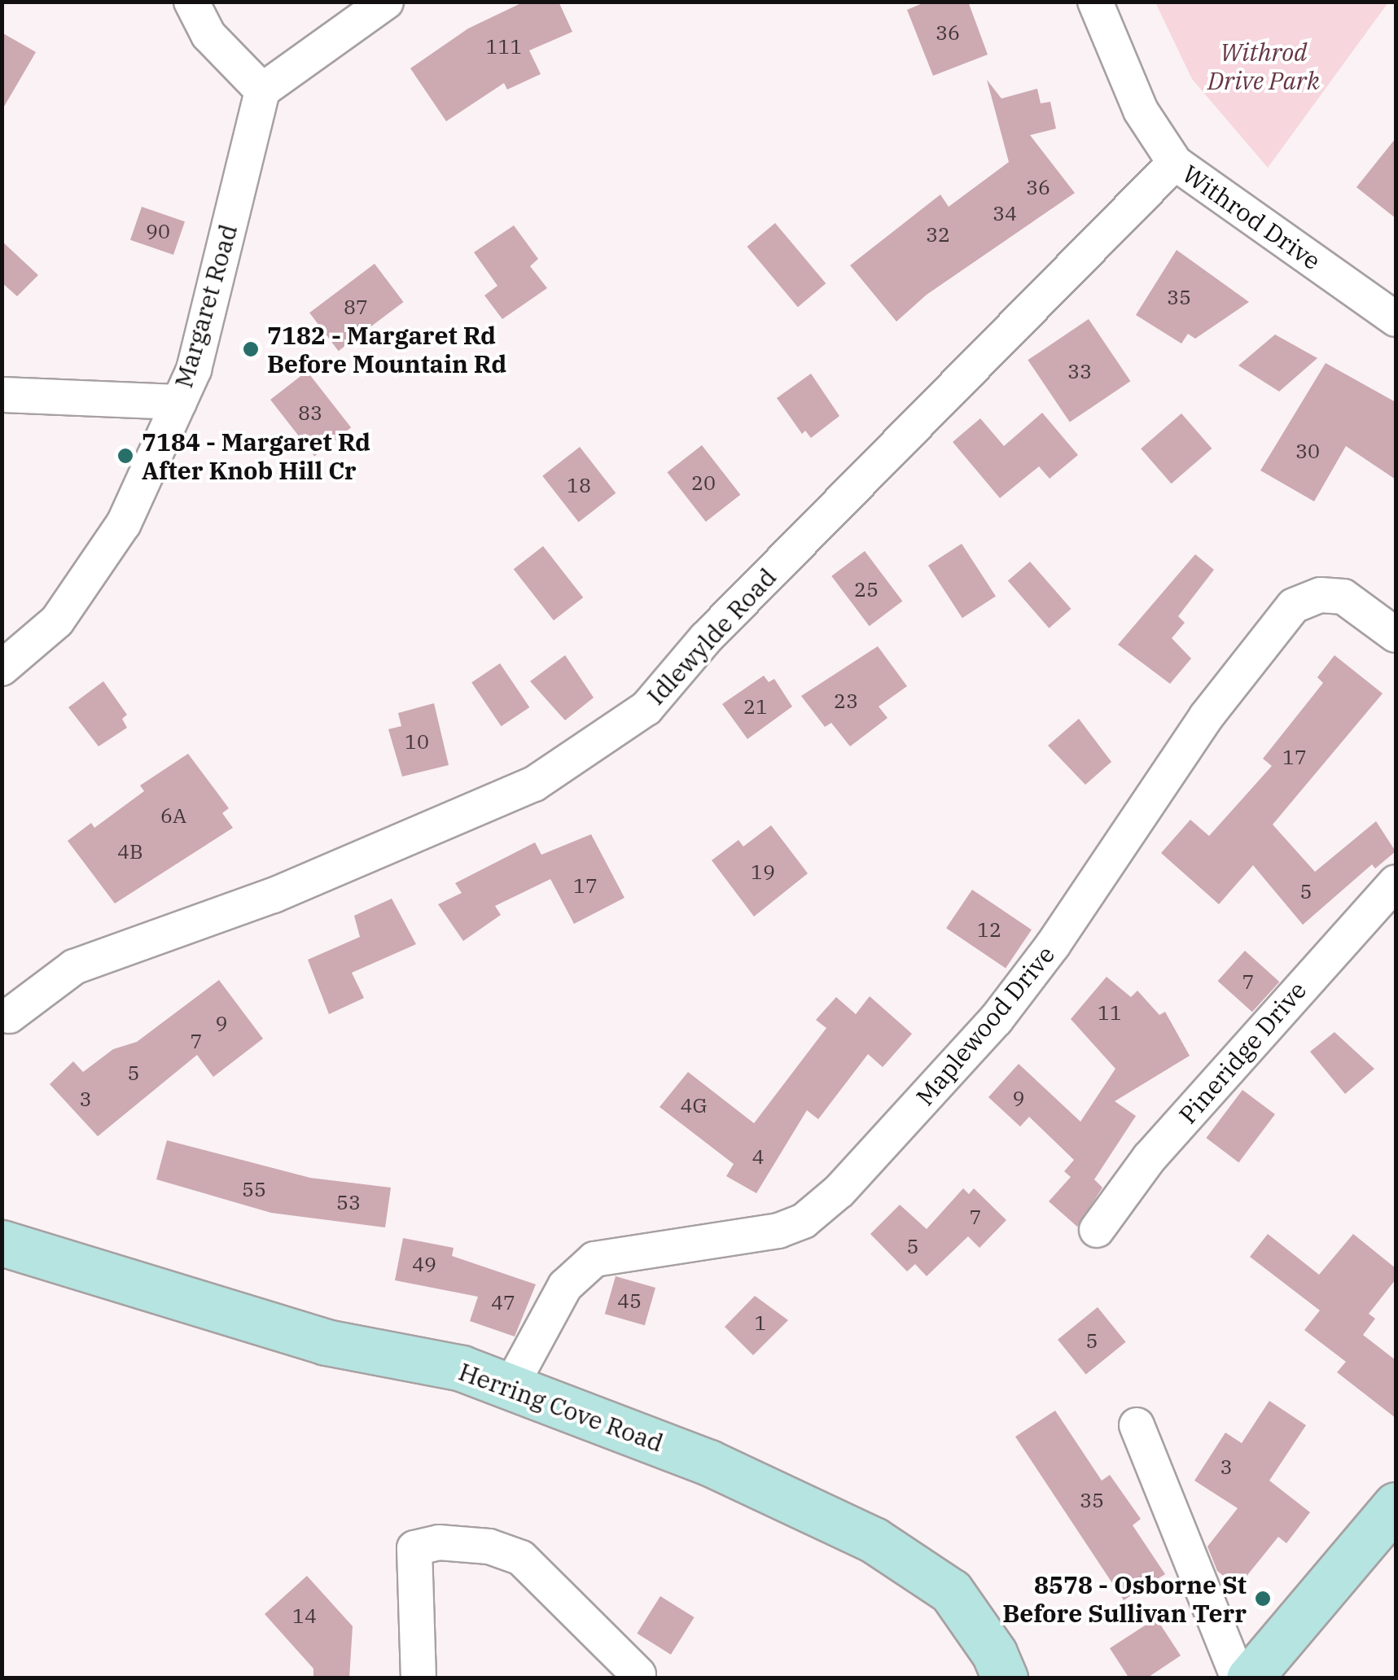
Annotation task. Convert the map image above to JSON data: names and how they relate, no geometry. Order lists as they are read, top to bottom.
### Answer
{
  "streets": {
    "main road": ["Herring Cove Road"],
    "street": [
      "Withrod Drive",
      "Margaret Road",
      "Idlewylde Road",
      "Maplewood Drive",
      "Pineridge Drive"
    ]
  },
  "crossings": [
    ["Withrod Drive", "Idlewylde Road"],
    ["Maplewood Drive", "Herring Cove Road"]
  ],
  "parks": ["Withrod Drive Park"],
  "places": ["7182 - Margaret Rd Before Mountain Rd", "7184 - Margaret Rd After Knob Hill Cr", "8578 - Osborne St Before Sullivan Terr"],
  "house_numbers": [
    "36",
    "111",
    "36",
    "34",
    "90",
    "32",
    "35",
    "87",
    "33",
    "83",
    "30",
    "20",
    "18",
    "25",
    "23",
    "21",
    "10",
    "17",
    "6A",
    "4B",
    "19",
    "17",
    "5",
    "12",
    "7",
    "11",
    "9",
    "7",
    "5",
    "9",
    "3",
    "4G",
    "4",
    "55",
    "53",
    "7",
    "5",
    "49",
    "45",
    "47",
    "1",
    "5",
    "3",
    "35",
    "14"
  ]
}
